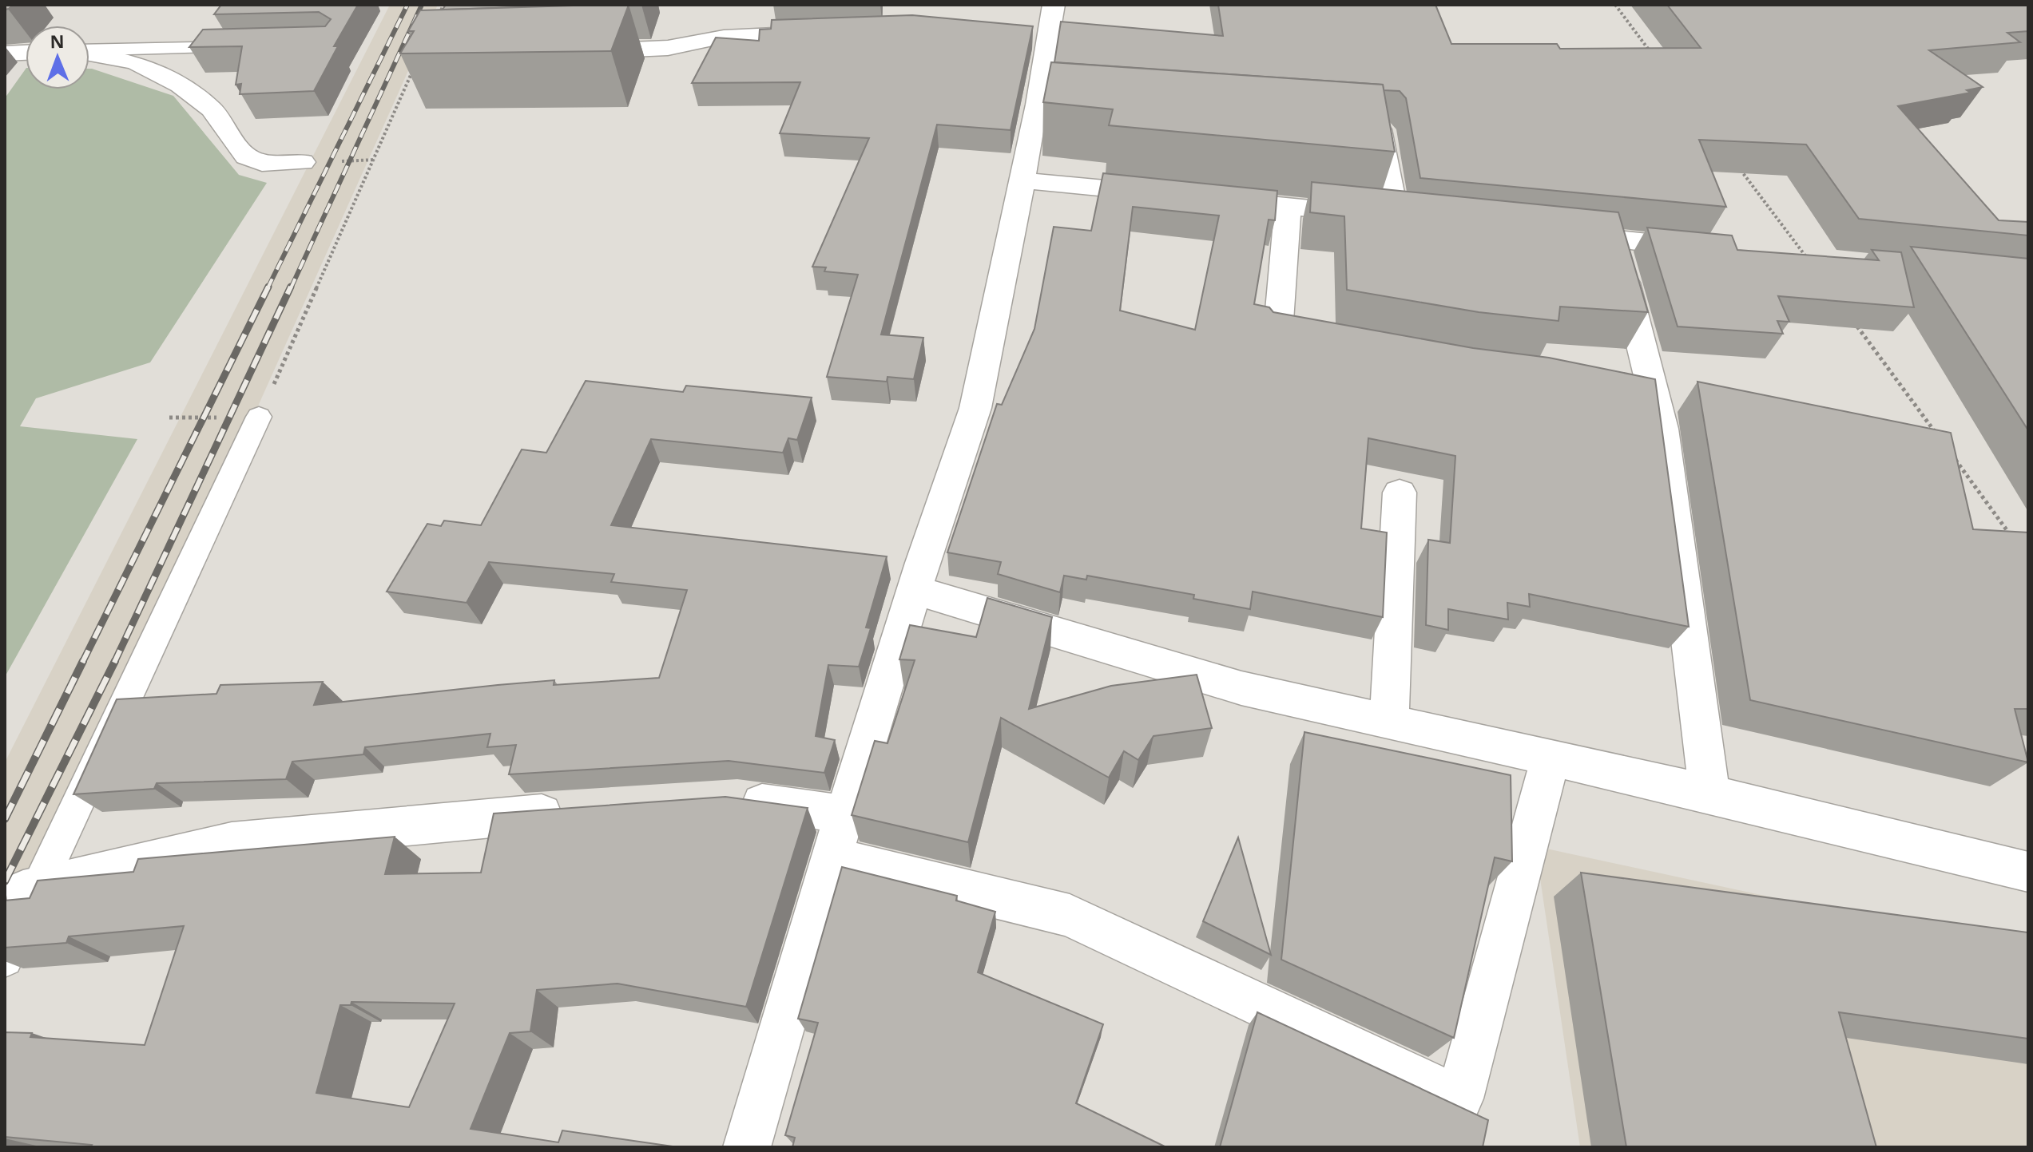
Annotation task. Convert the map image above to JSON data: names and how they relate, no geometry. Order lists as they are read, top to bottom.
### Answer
{
  "north": "top"
}
